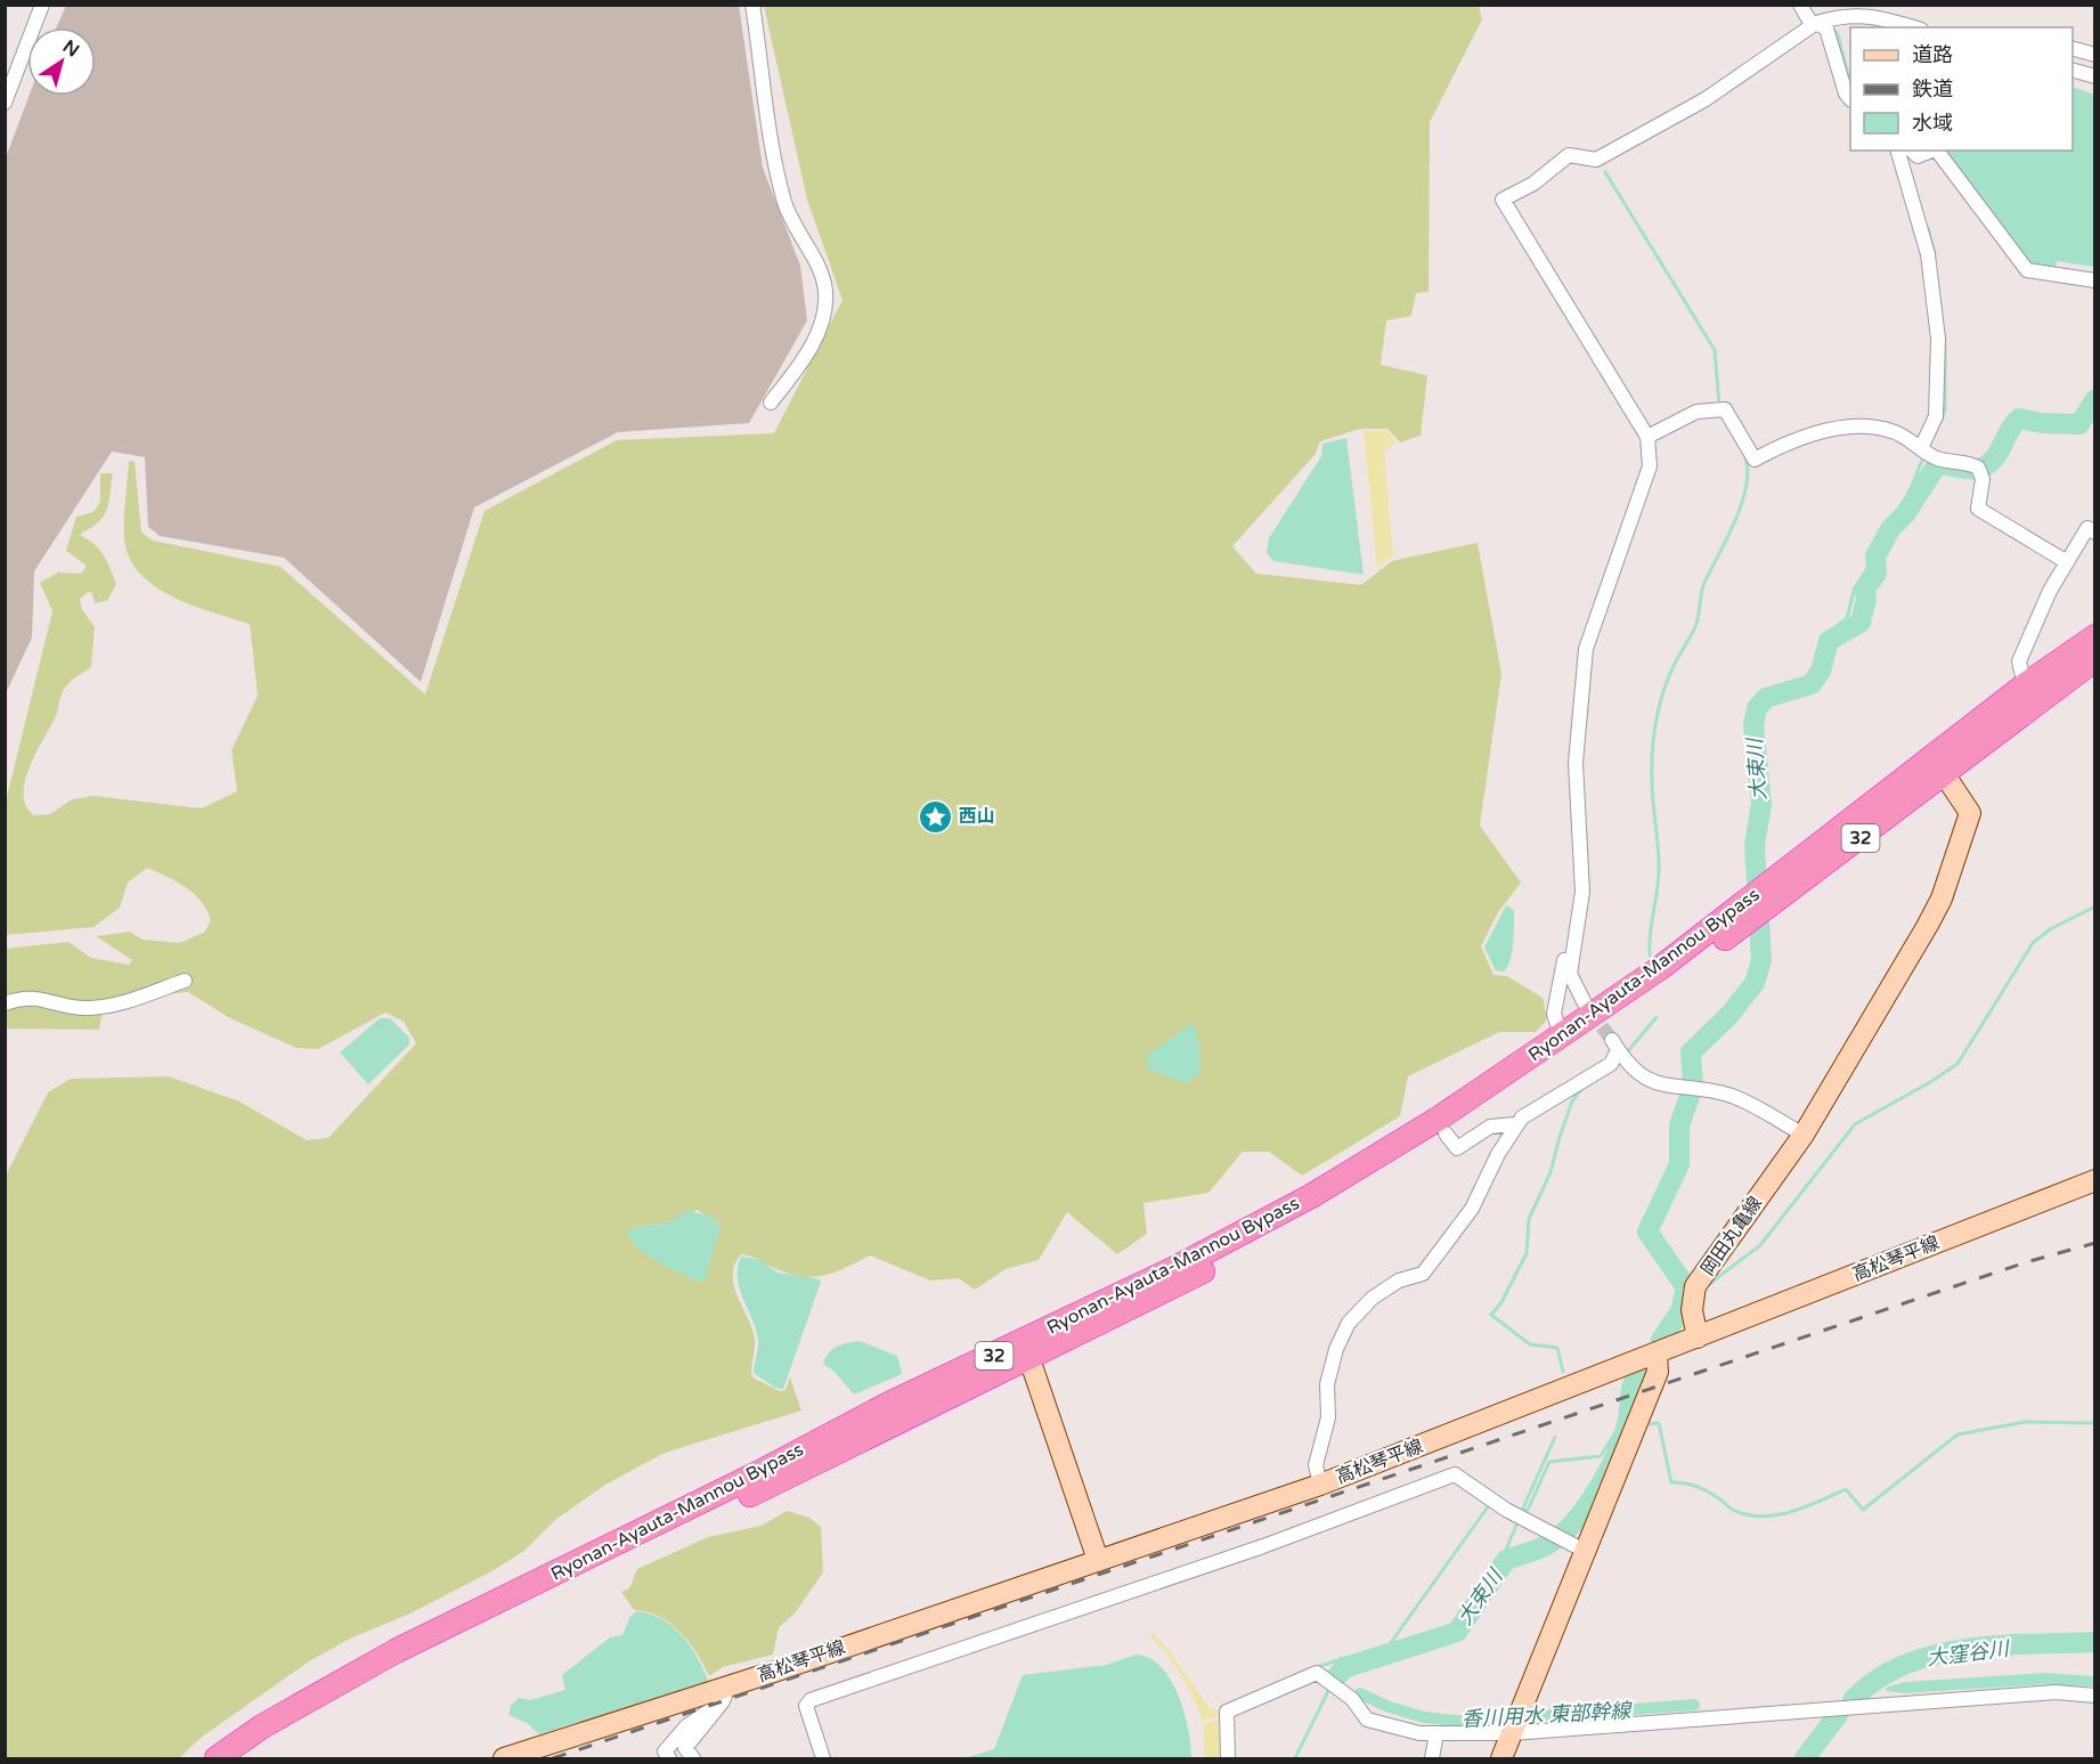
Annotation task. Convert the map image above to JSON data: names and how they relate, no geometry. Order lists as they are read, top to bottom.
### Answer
{
  "streets": {
    "highway": ["32", "Ryonan-Ayauta-Mannou Bypass"],
    "main road": ["岡田丸亀線", "高松琴平線"]
  },
  "crossings": [
    ["Ryonan-Ayauta-Mannou Bypass", "岡田丸亀線"],
    ["岡田丸亀線", "高松琴平線"]
  ],
  "water": ["大束川", "大窪谷川", "香川用水 東部幹線"],
  "places": {
    "place": ["西山"]
  },
  "legend": ["道路", "鉄道", "水域"],
  "north": "top right"
}
